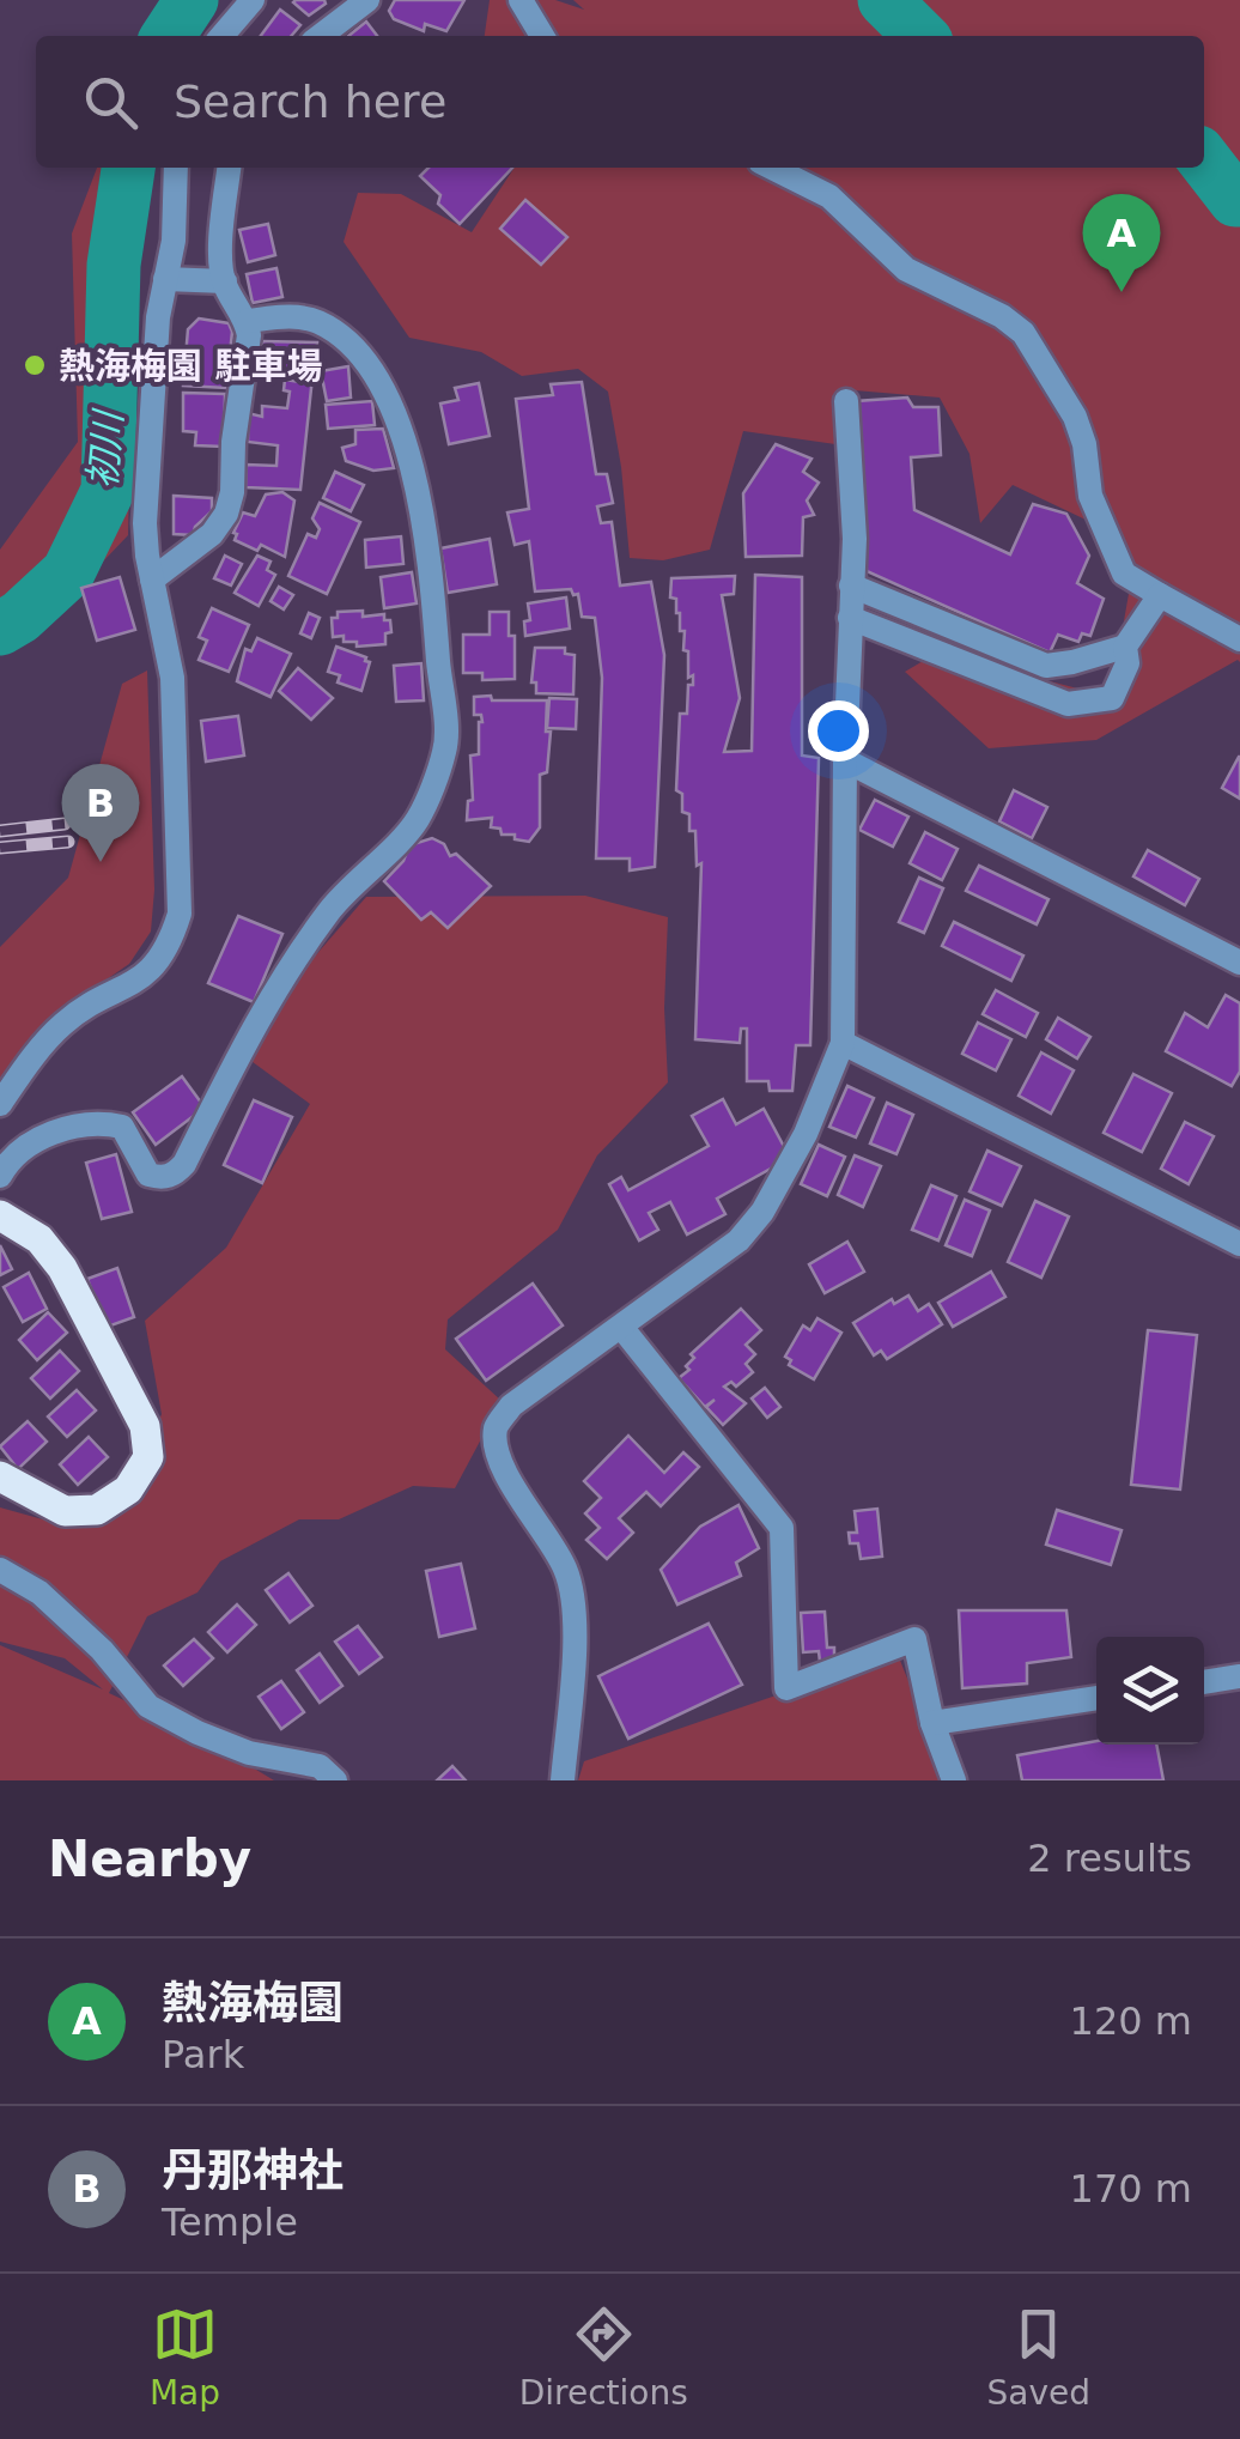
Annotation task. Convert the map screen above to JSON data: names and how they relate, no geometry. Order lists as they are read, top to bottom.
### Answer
{
  "water": ["初川"],
  "places": ["熱海梅園 駐車場"],
  "page": {
    "search": "Search here",
    "pins": ["A", "B"],
    "heading": ["Nearby", "2 results"],
    "list": [
      {
        "mark": "A",
        "name": "熱海梅園",
        "note": "Park",
        "value": "120 m"
      },
      {
        "mark": "B",
        "name": "丹那神社",
        "note": "Temple",
        "value": "170 m"
      }
    ],
    "nav": ["Map", "Directions", "Saved"]
  }
}
